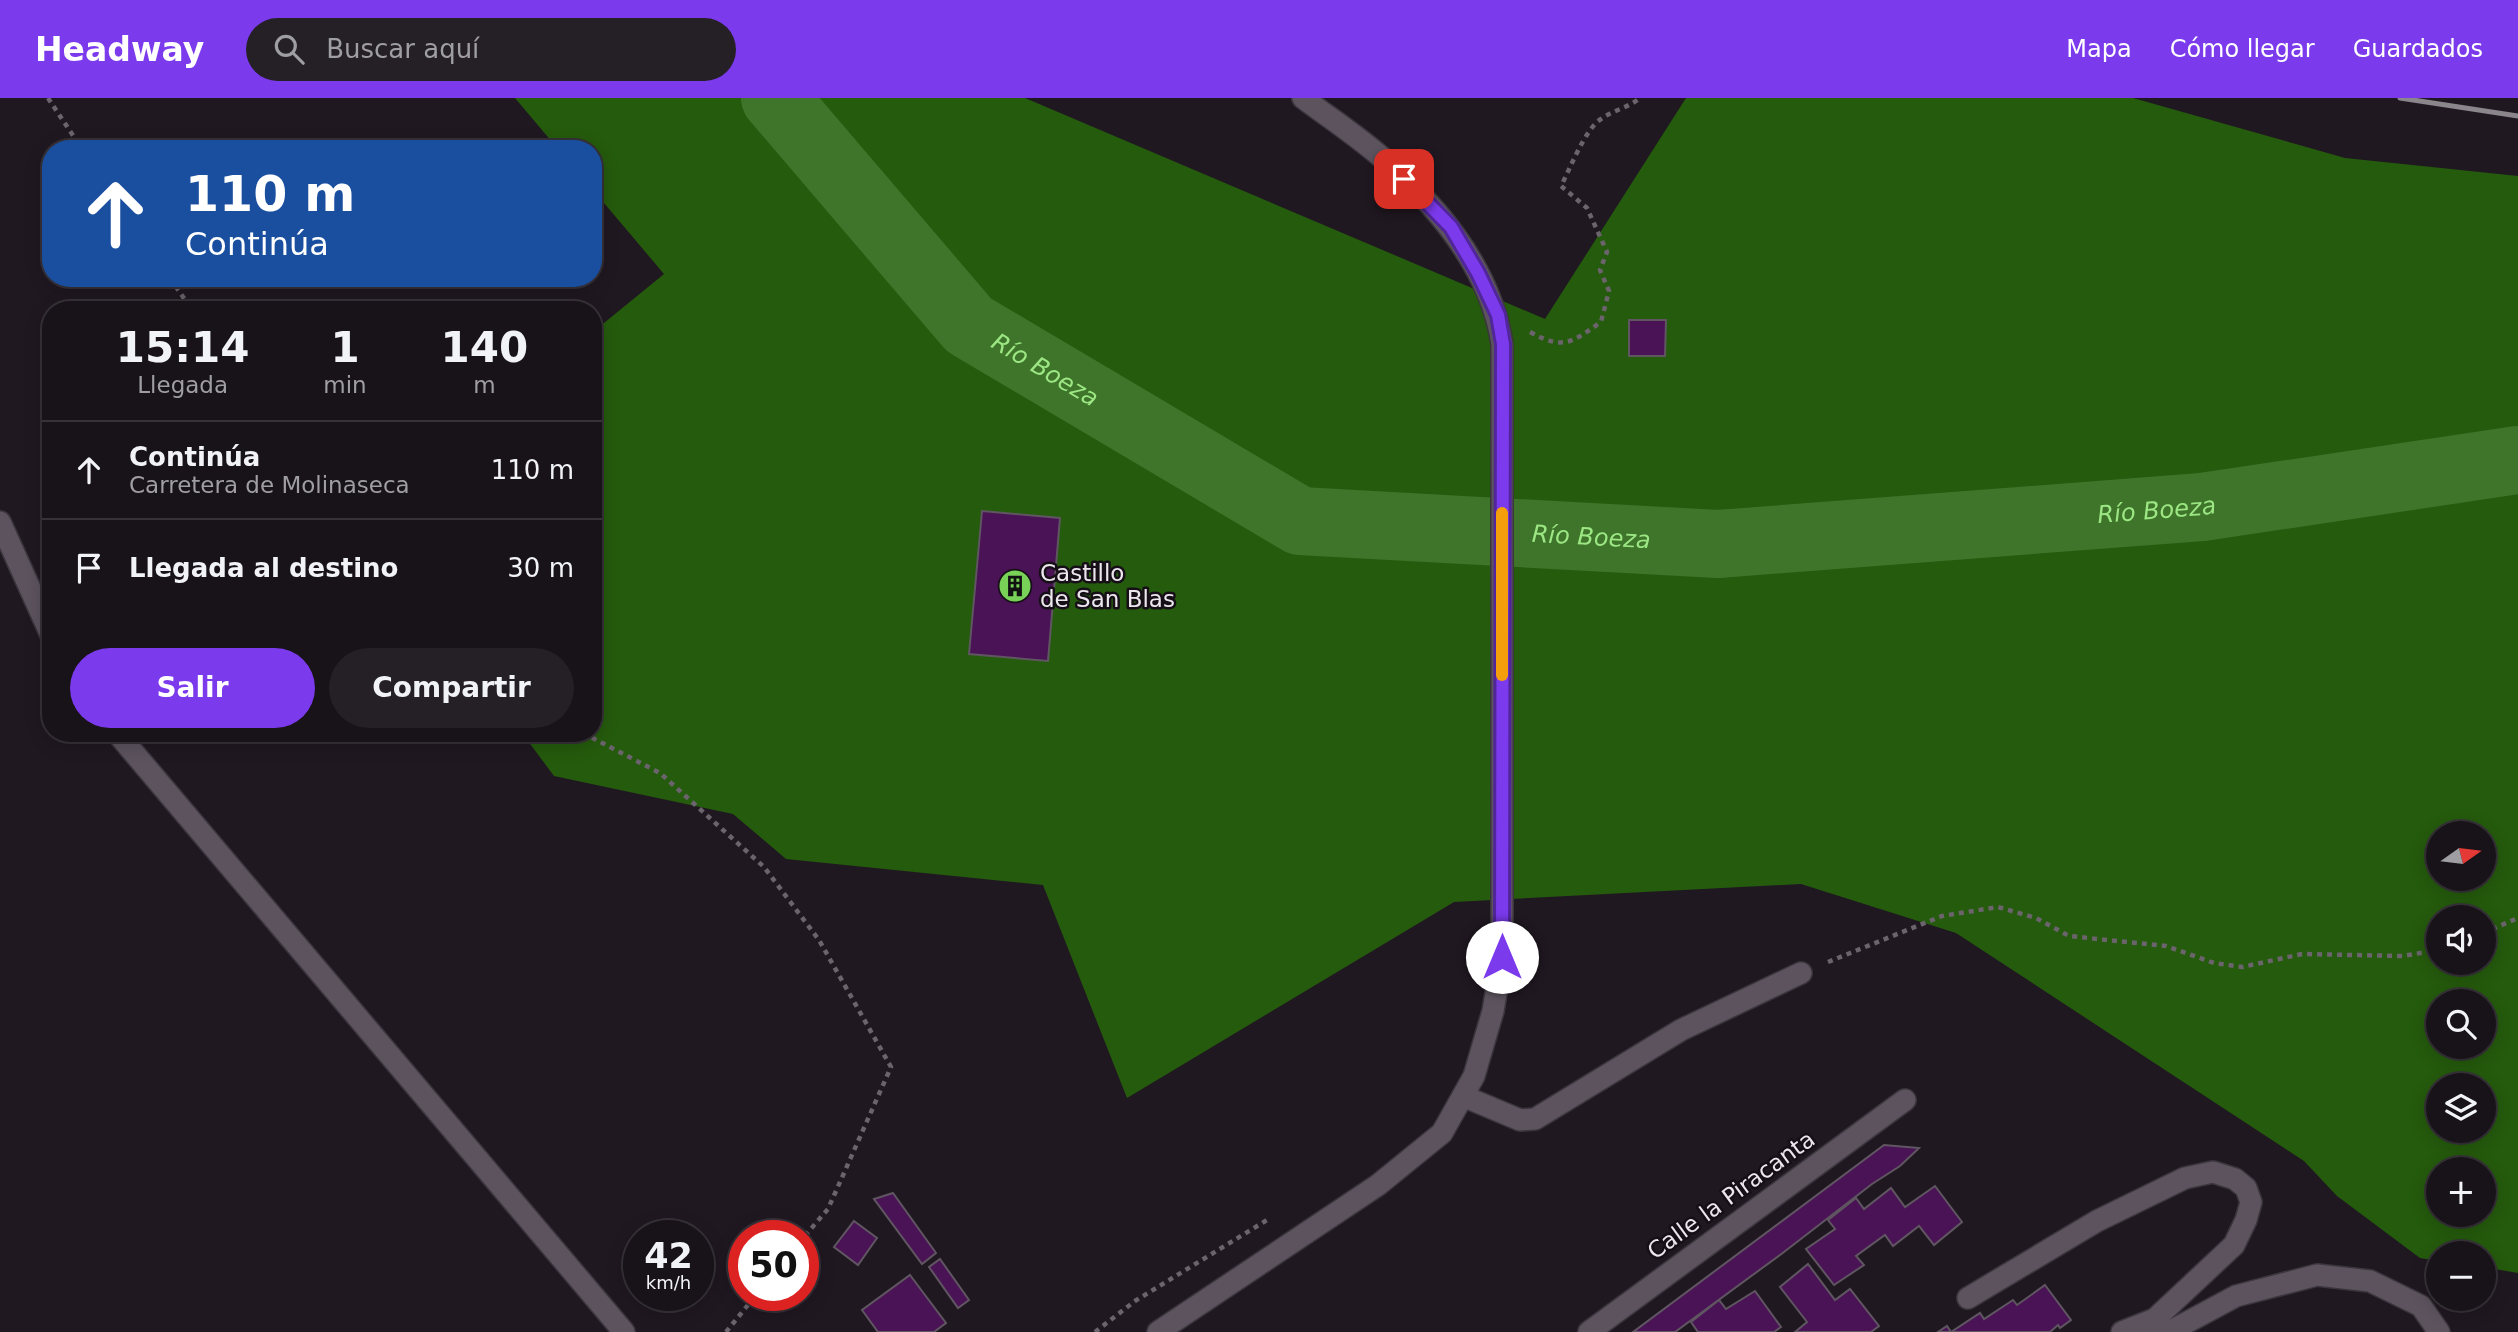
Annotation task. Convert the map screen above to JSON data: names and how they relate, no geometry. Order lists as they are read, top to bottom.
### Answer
{
  "streets": {
    "main road": ["Calle la Piracanta"]
  },
  "water": ["Río Boeza"],
  "places": {
    "building": ["Castillo de San Blas"]
  },
  "north": "right",
  "page": {
    "header": "Headway",
    "search": "Buscar aquí",
    "nav": ["Mapa", "Cómo llegar", "Guardados"],
    "turn": ["110 m", "Continúa"],
    "eta": [
      "15:14",
      "Llegada",
      "1",
      "min",
      "140",
      "m"
    ],
    "list": [
      {
        "name": "Continúa",
        "note": "Carretera de Molinaseca",
        "value": "110 m"
      },
      {
        "name": "Llegada al destino",
        "value": "30 m"
      }
    ],
    "buttons": ["Salir", "Compartir"],
    "map_buttons": ["+", "−"],
    "speed": "42 km/h",
    "limit": "50"
  }
}
